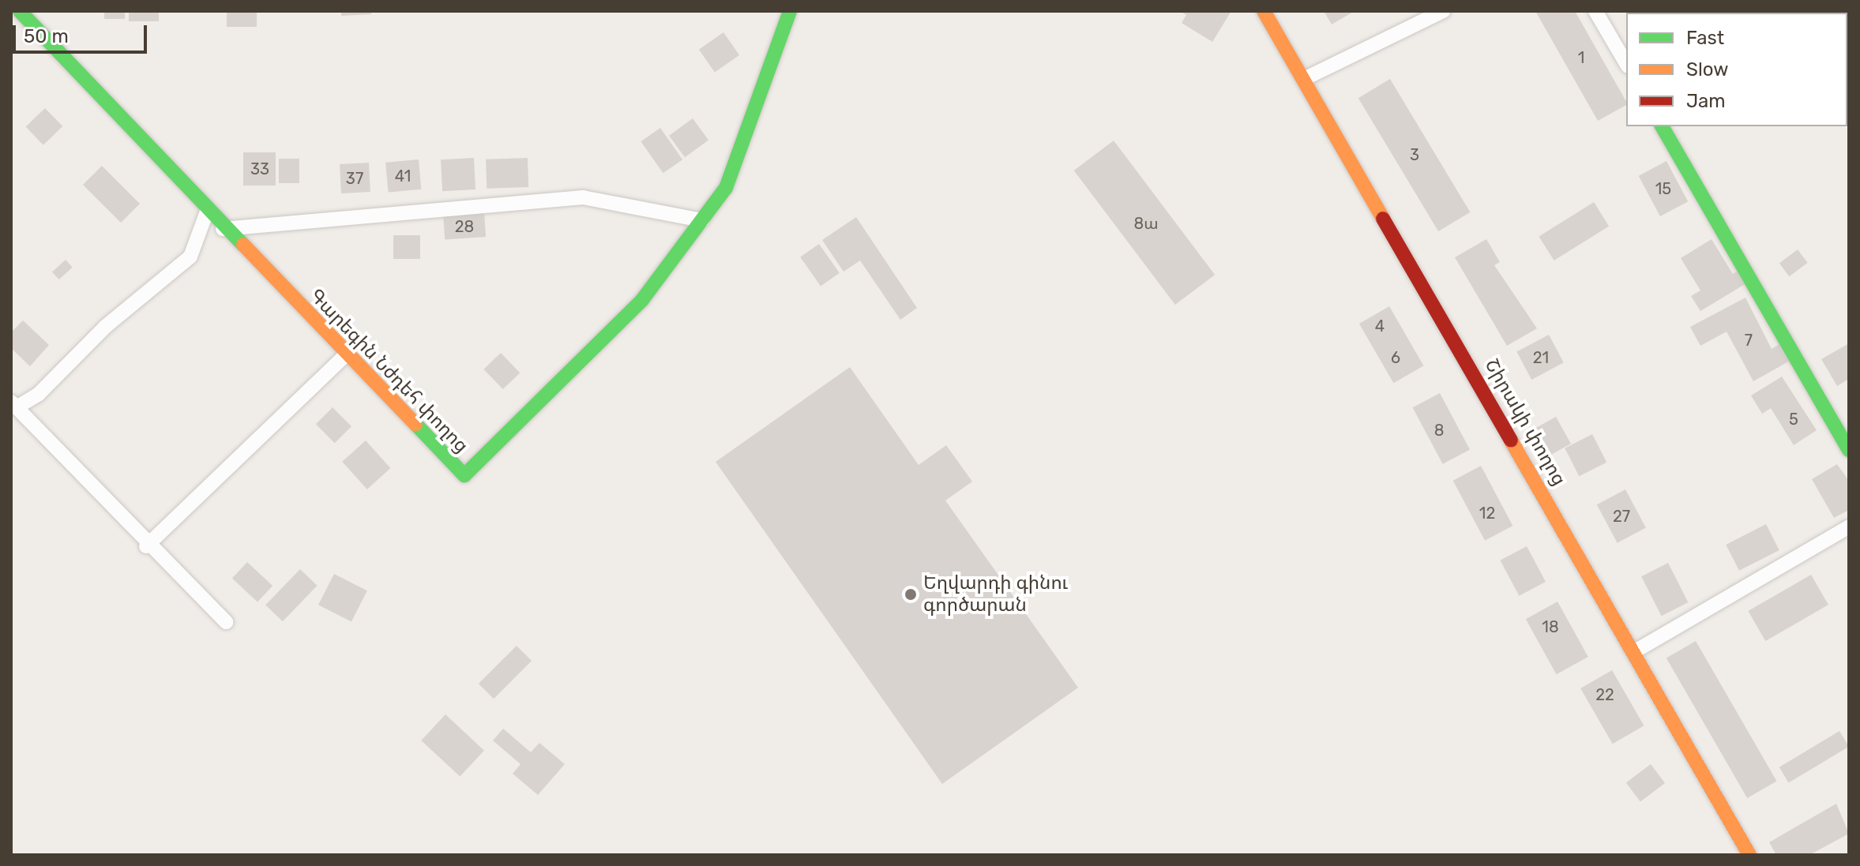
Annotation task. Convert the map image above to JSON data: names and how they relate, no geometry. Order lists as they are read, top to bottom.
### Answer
{
  "streets": {
    "street": ["Գարեգին Նժդեհ փողոց", "Շիրակի փողոց"]
  },
  "places": ["Եղվարդի գինու գործարան"],
  "house_numbers": [
    "1",
    "3",
    "33",
    "41",
    "37",
    "15",
    "8ա",
    "28",
    "4",
    "7",
    "6",
    "21",
    "5",
    "8",
    "12",
    "27",
    "18",
    "22"
  ],
  "legend": ["Fast", "Slow", "Jam"],
  "scale_bar": "50 m"
}
